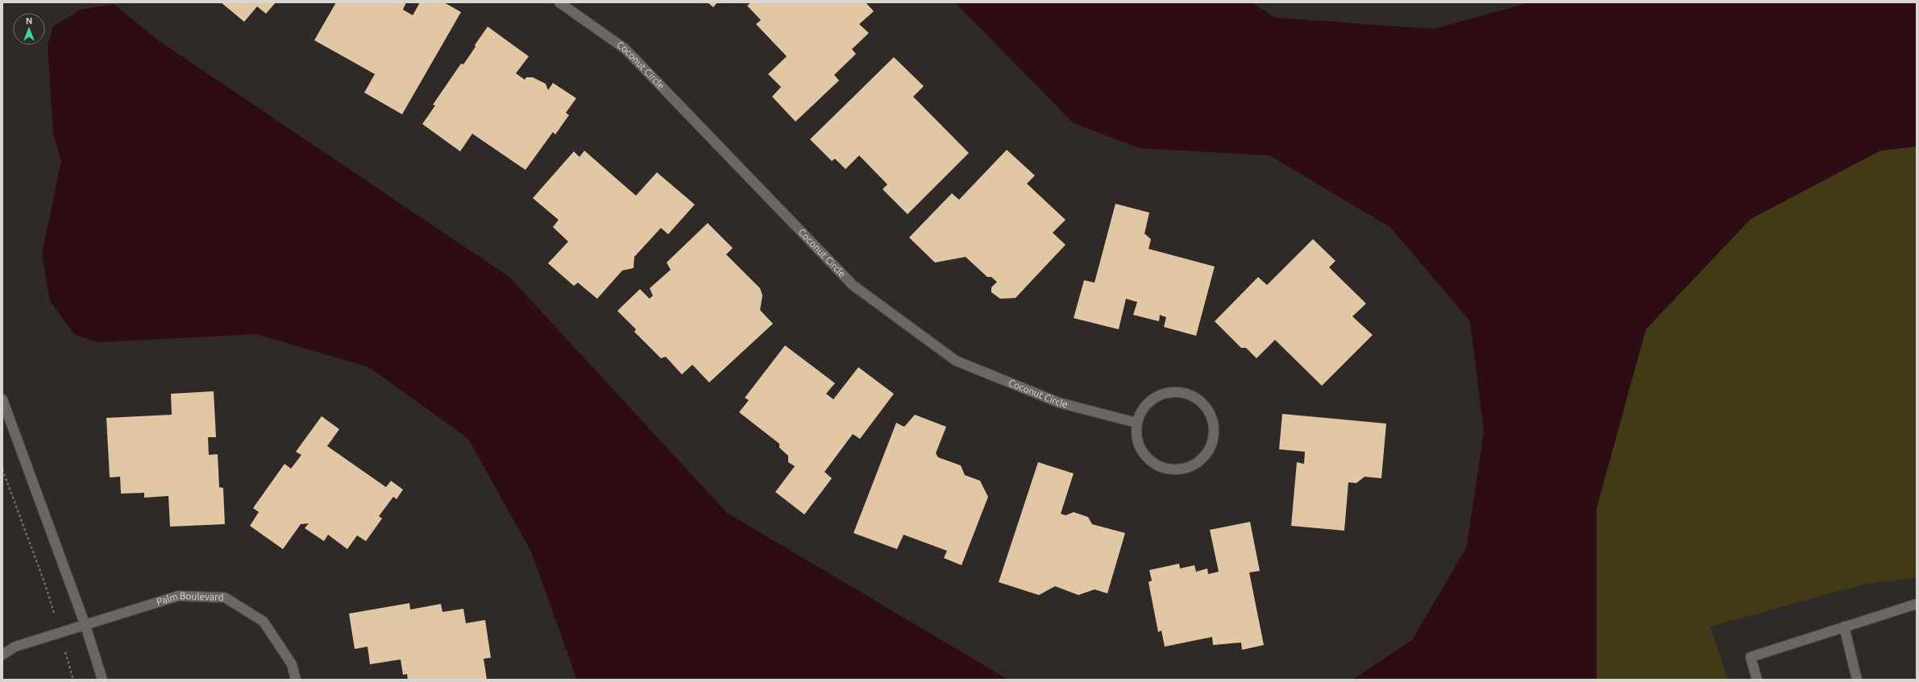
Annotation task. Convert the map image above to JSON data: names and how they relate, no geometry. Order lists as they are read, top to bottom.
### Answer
{
  "streets": {
    "street": ["Coconut Circle", "Palm Boulevard"]
  },
  "north": "top"
}
